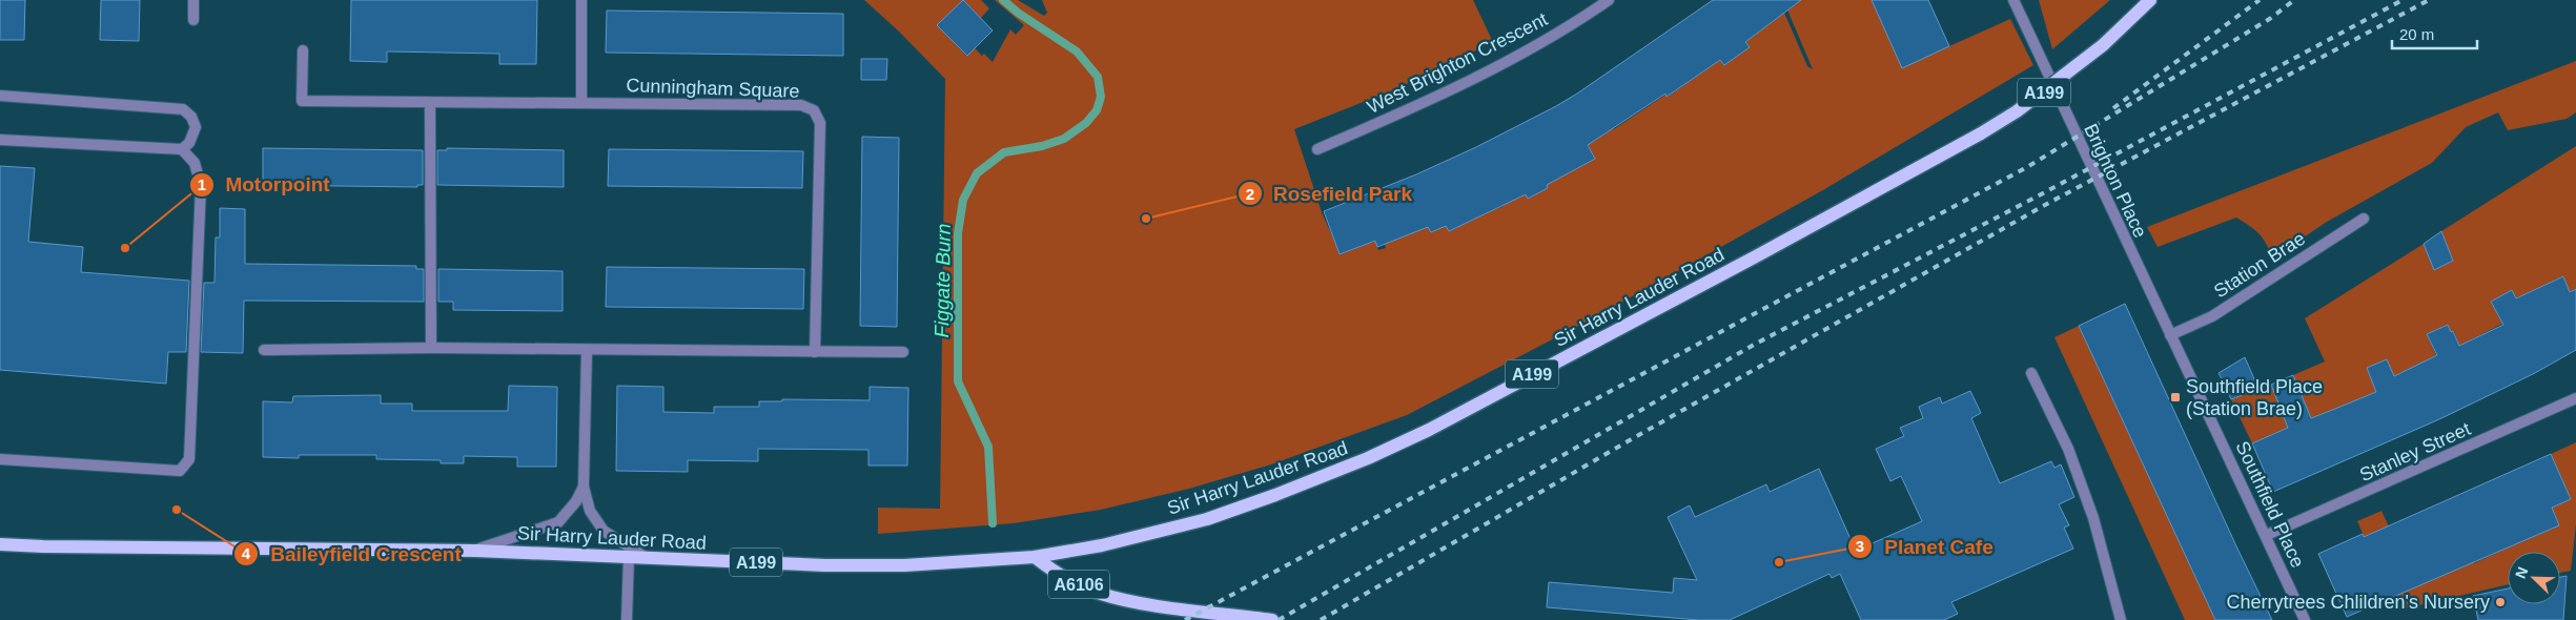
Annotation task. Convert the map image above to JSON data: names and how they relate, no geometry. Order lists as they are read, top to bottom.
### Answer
{
  "streets": {
    "main road": ["A199", "Sir Harry Lauder Road", "A6106"],
    "street": [
      "West Brighton Crescent",
      "Cunningham Square",
      "Brighton Place",
      "Station Brae",
      "Stanley Street",
      "Southfield Place"
    ]
  },
  "crossings": [
    ["Brighton Place", "Southfield Place"],
    ["Station Brae", "Southfield Place"],
    ["Sir Harry Lauder Road", "A6106"],
    ["Stanley Street", "Southfield Place"]
  ],
  "water": ["Figgate Burn"],
  "places": {
    "other": [
      "Rosefield Park",
      "Motorpoint",
      "Baileyfield Crescent",
      "Planet Cafe",
      "Cherrytrees Chlildren's Nursery"
    ],
    "transit": ["Southfield Place (Station Brae)"]
  },
  "scale_bar": "20 m",
  "north": "top left"
}
